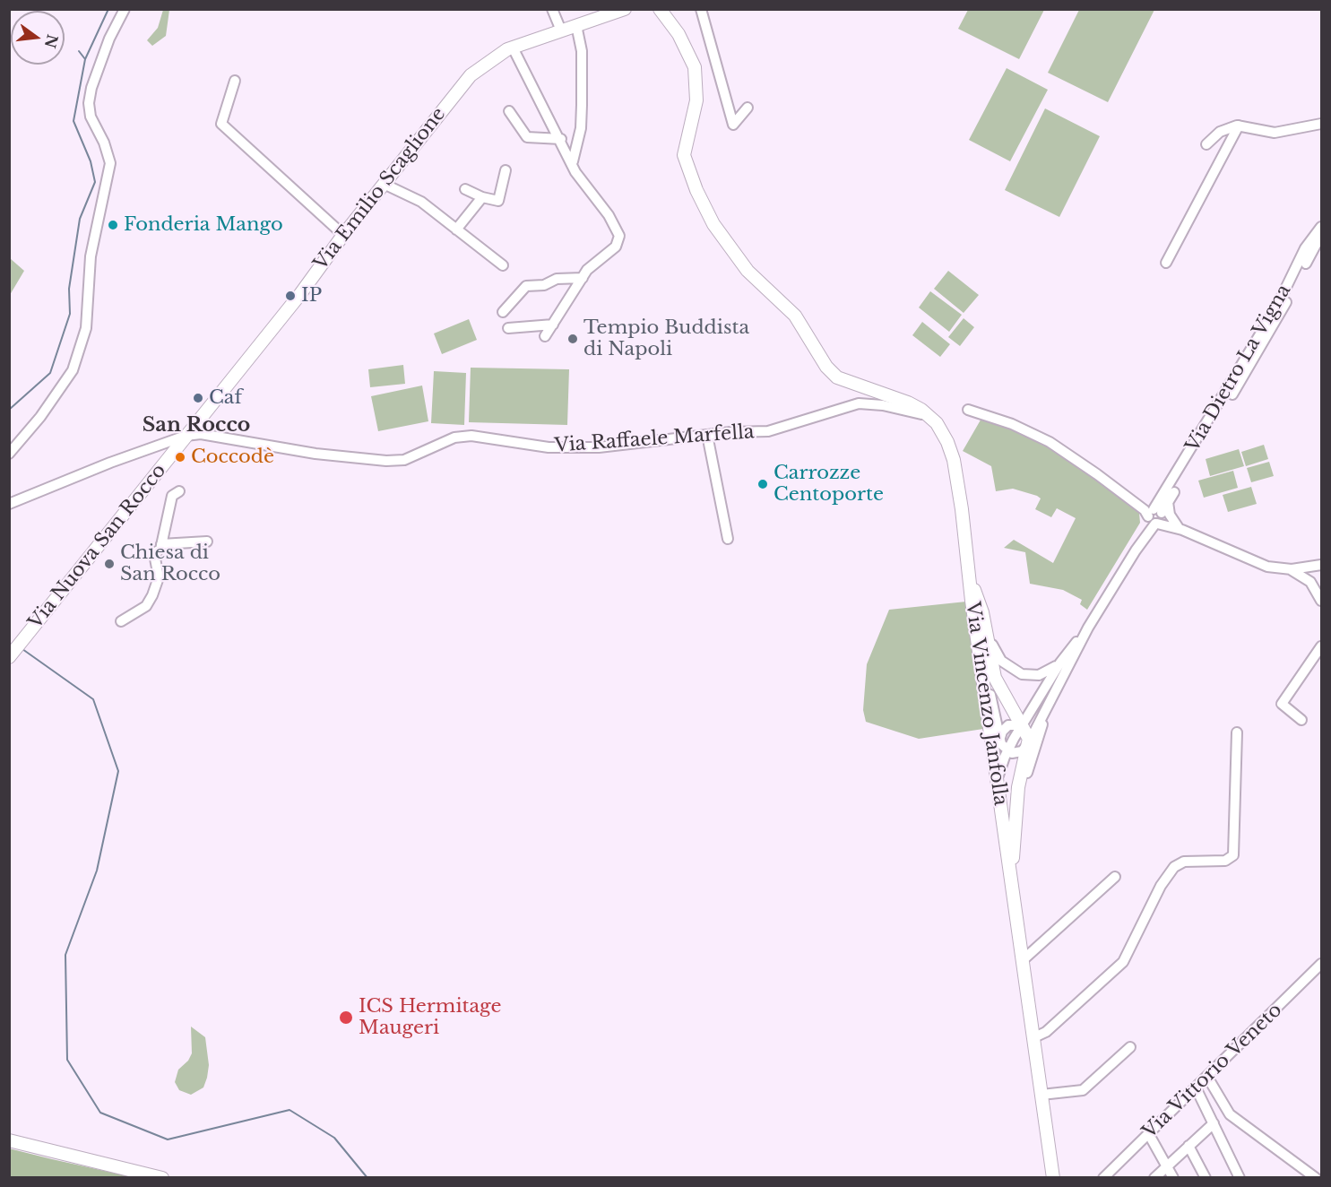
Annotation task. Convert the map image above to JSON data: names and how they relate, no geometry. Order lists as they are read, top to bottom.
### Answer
{
  "streets": {
    "main road": ["Via Emilio Scaglione", "Via Nuova San Rocco", "Via Vincenzo Janfolla"],
    "street": ["Via Dietro La Vigna", "Via Raffaele Marfella", "Via Vittorio Veneto"]
  },
  "crossings": [
    ["Via Emilio Scaglione", "Via Raffaele Marfella"],
    ["Via Emilio Scaglione", "Via Nuova San Rocco"],
    ["Via Raffaele Marfella", "Via Nuova San Rocco"]
  ],
  "districts": ["San Rocco"],
  "places": [
    "Fonderia Mango",
    "IP",
    "Tempio Buddista di Napoli",
    "Caf",
    "Coccodè",
    "Carrozze Centoporte",
    "Chiesa di San Rocco",
    "ICS Hermitage Maugeri"
  ],
  "north": "right"
}
